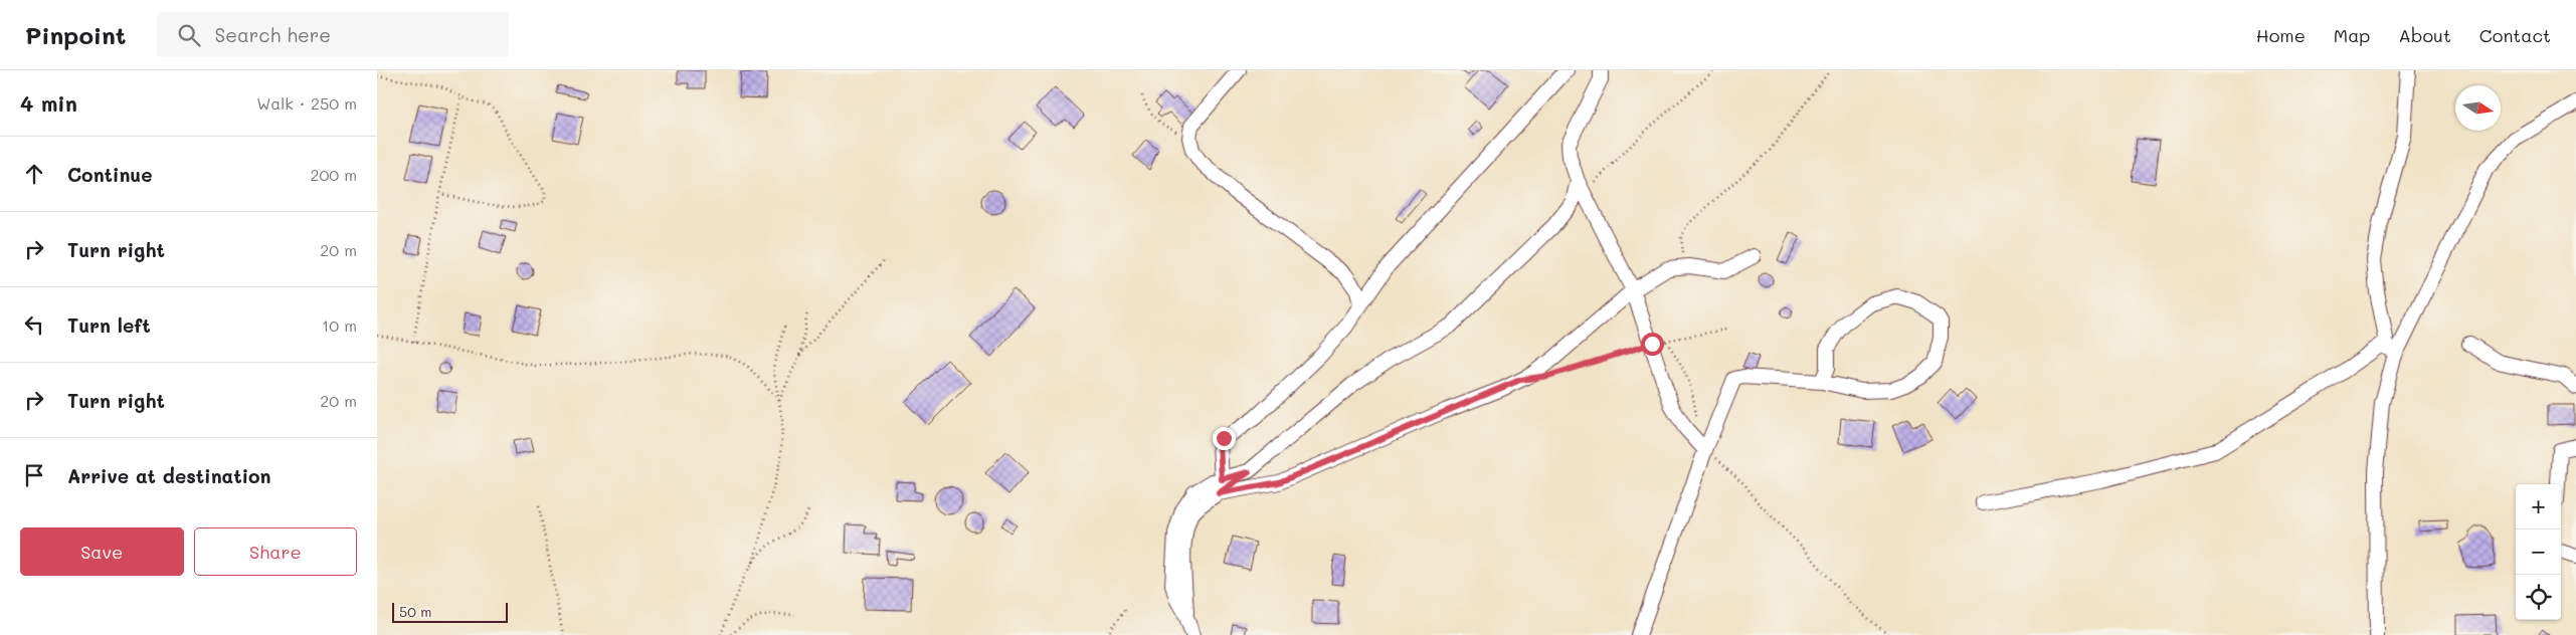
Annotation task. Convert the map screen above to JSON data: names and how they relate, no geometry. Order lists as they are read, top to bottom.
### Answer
{
  "scale_bar": "50 m",
  "north": "right",
  "page": {
    "header": "Pinpoint",
    "search": "Search here",
    "nav": [
      "Home",
      "Map",
      "About",
      "Contact"
    ],
    "heading": ["4 min", "Walk · 250 m"],
    "list": [
      ["Continue", "200 m"],
      ["Turn right", "20 m"],
      ["Turn left", "10 m"],
      ["Turn right", "20 m"],
      "Arrive at destination"
    ],
    "map_buttons": ["+", "−"],
    "buttons": ["Save", "Share"],
    "scale": "50 m"
  }
}
